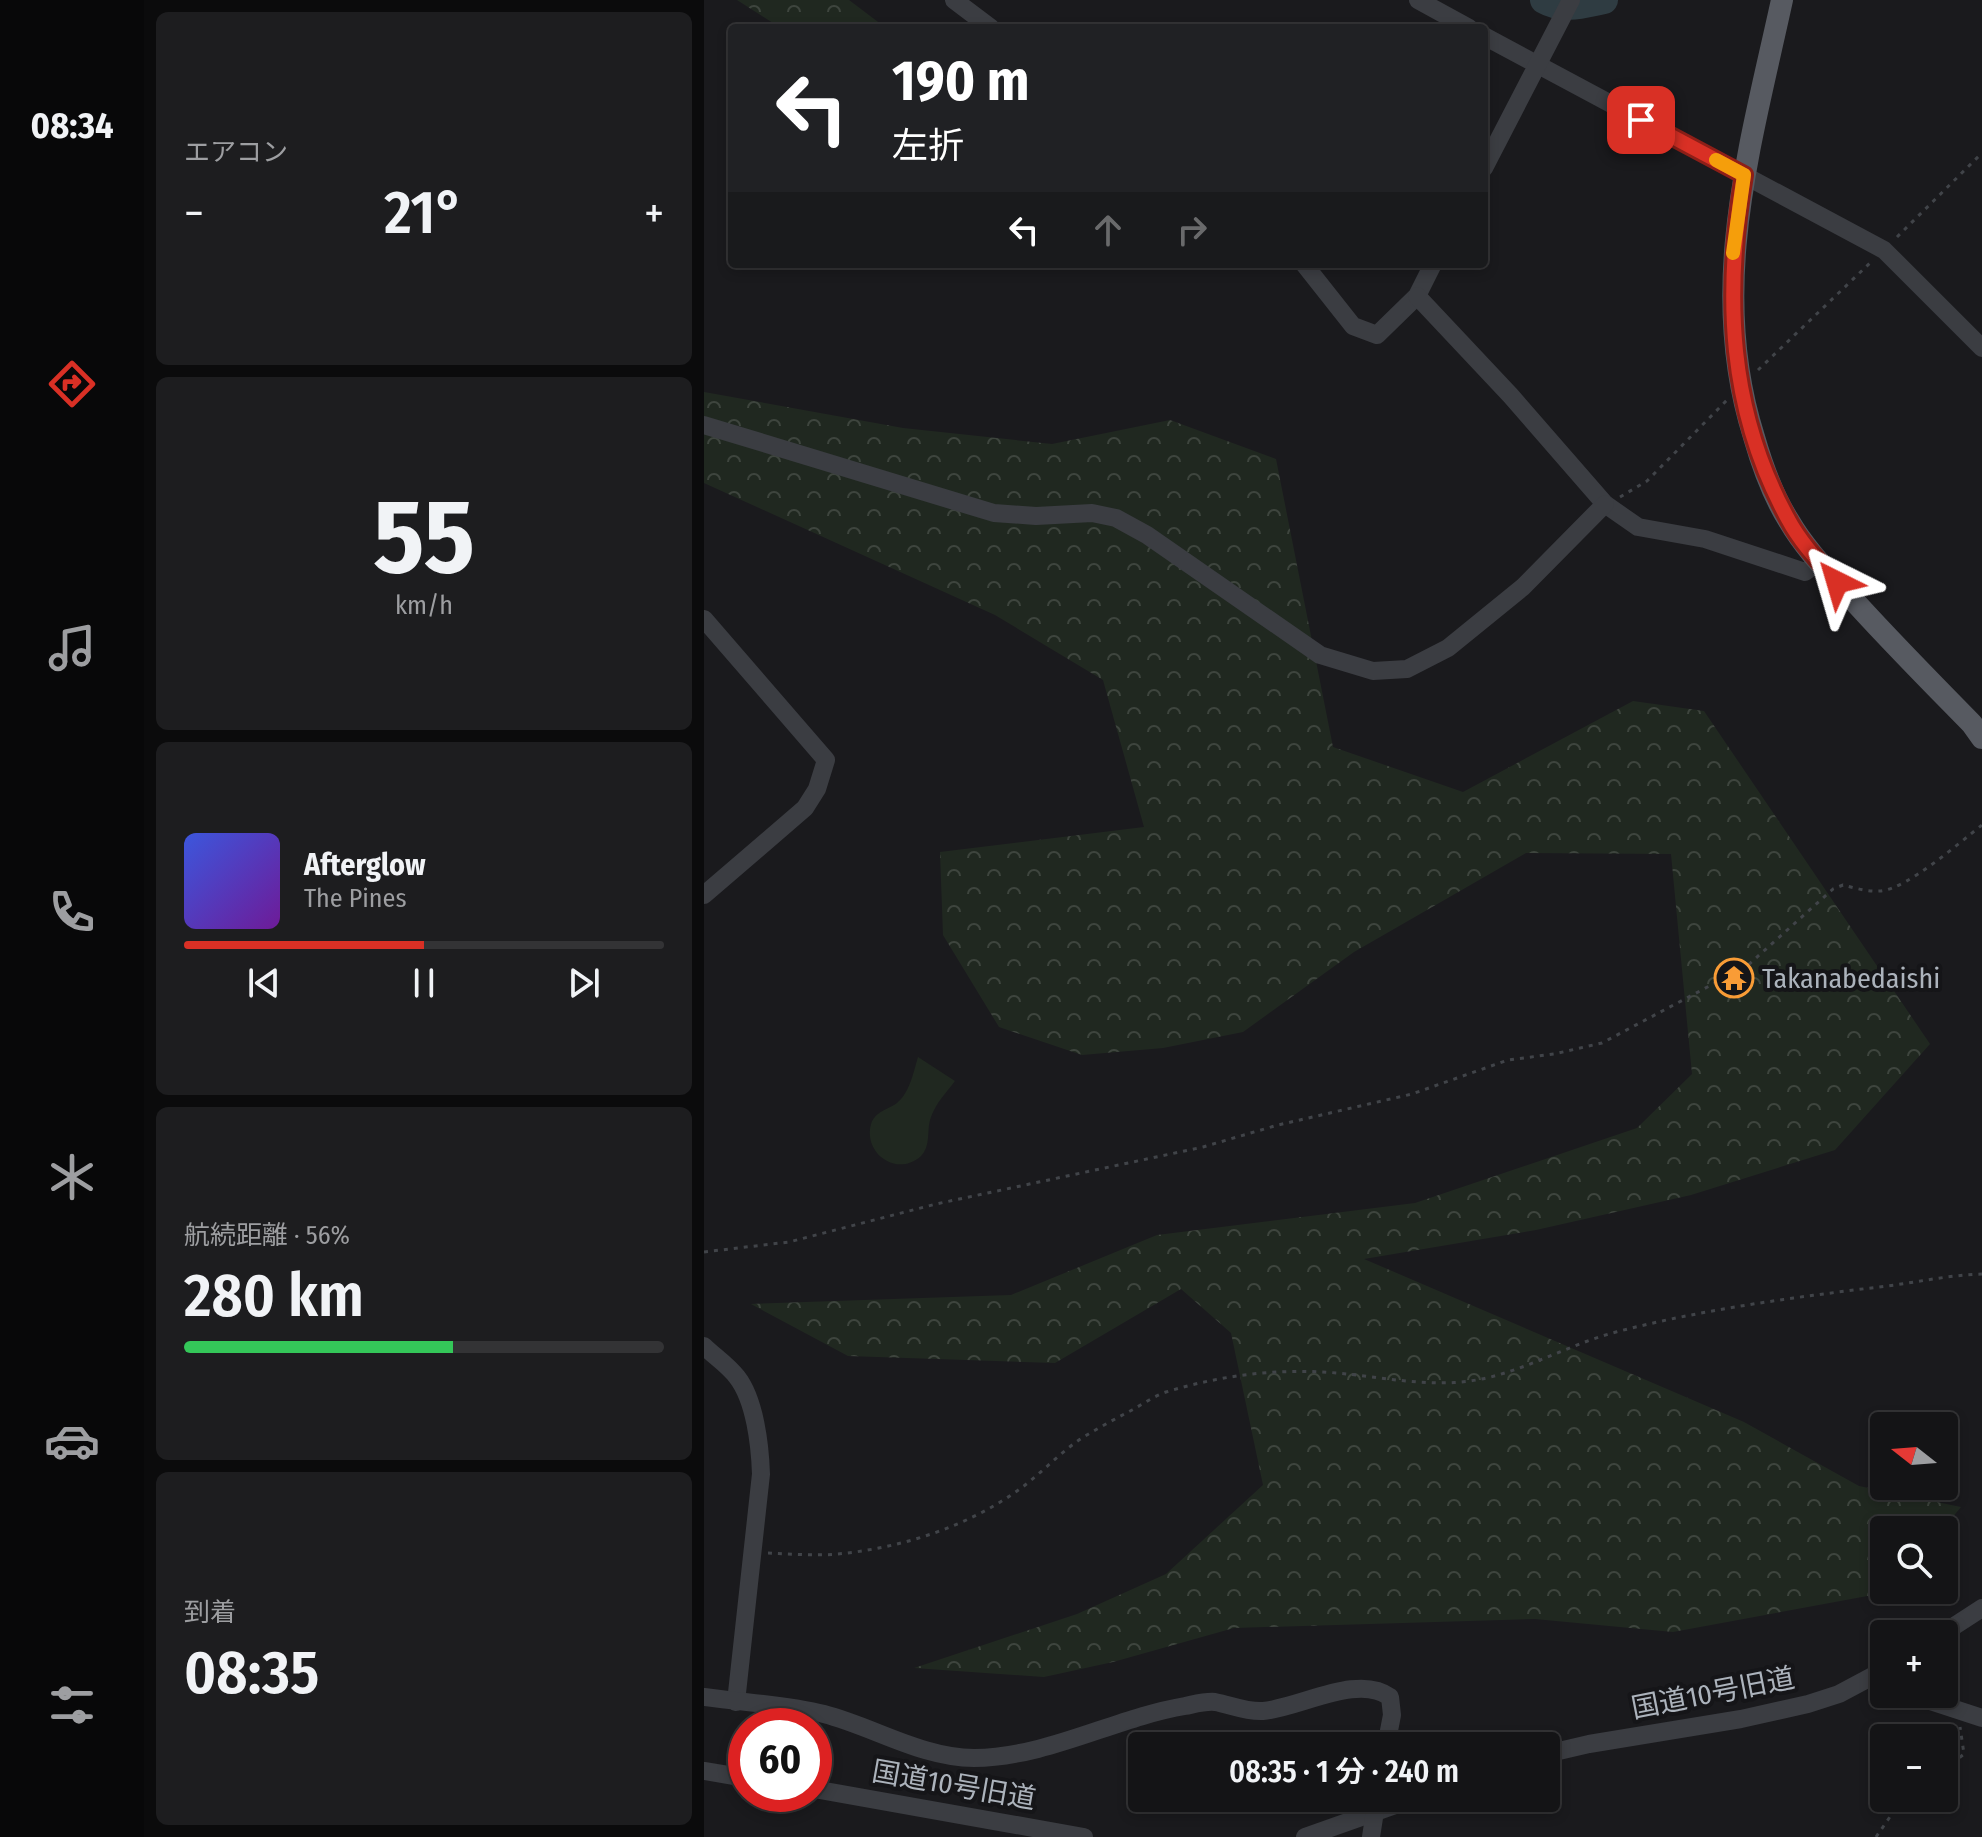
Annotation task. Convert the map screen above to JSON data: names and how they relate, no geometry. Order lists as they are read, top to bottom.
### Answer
{
  "streets": {
    "street": ["国道10号旧道"]
  },
  "places": {
    "temple": ["Takanabedaishi"]
  },
  "north": "left",
  "page": {
    "tabs": "08:34",
    "tile": [
      "エアコン",
      ["55", "km/h"],
      ["航続距離 · 56%", "280 km"],
      ["到着", "08:35"]
    ],
    "turn": ["190 m", "左折"],
    "heat": ["−", "21°", "+"],
    "song": ["Afterglow", "The Pines"],
    "map_buttons": ["+", "−"],
    "limit": "60",
    "trip": "08:35 · 1 分 · 240 m"
  }
}
